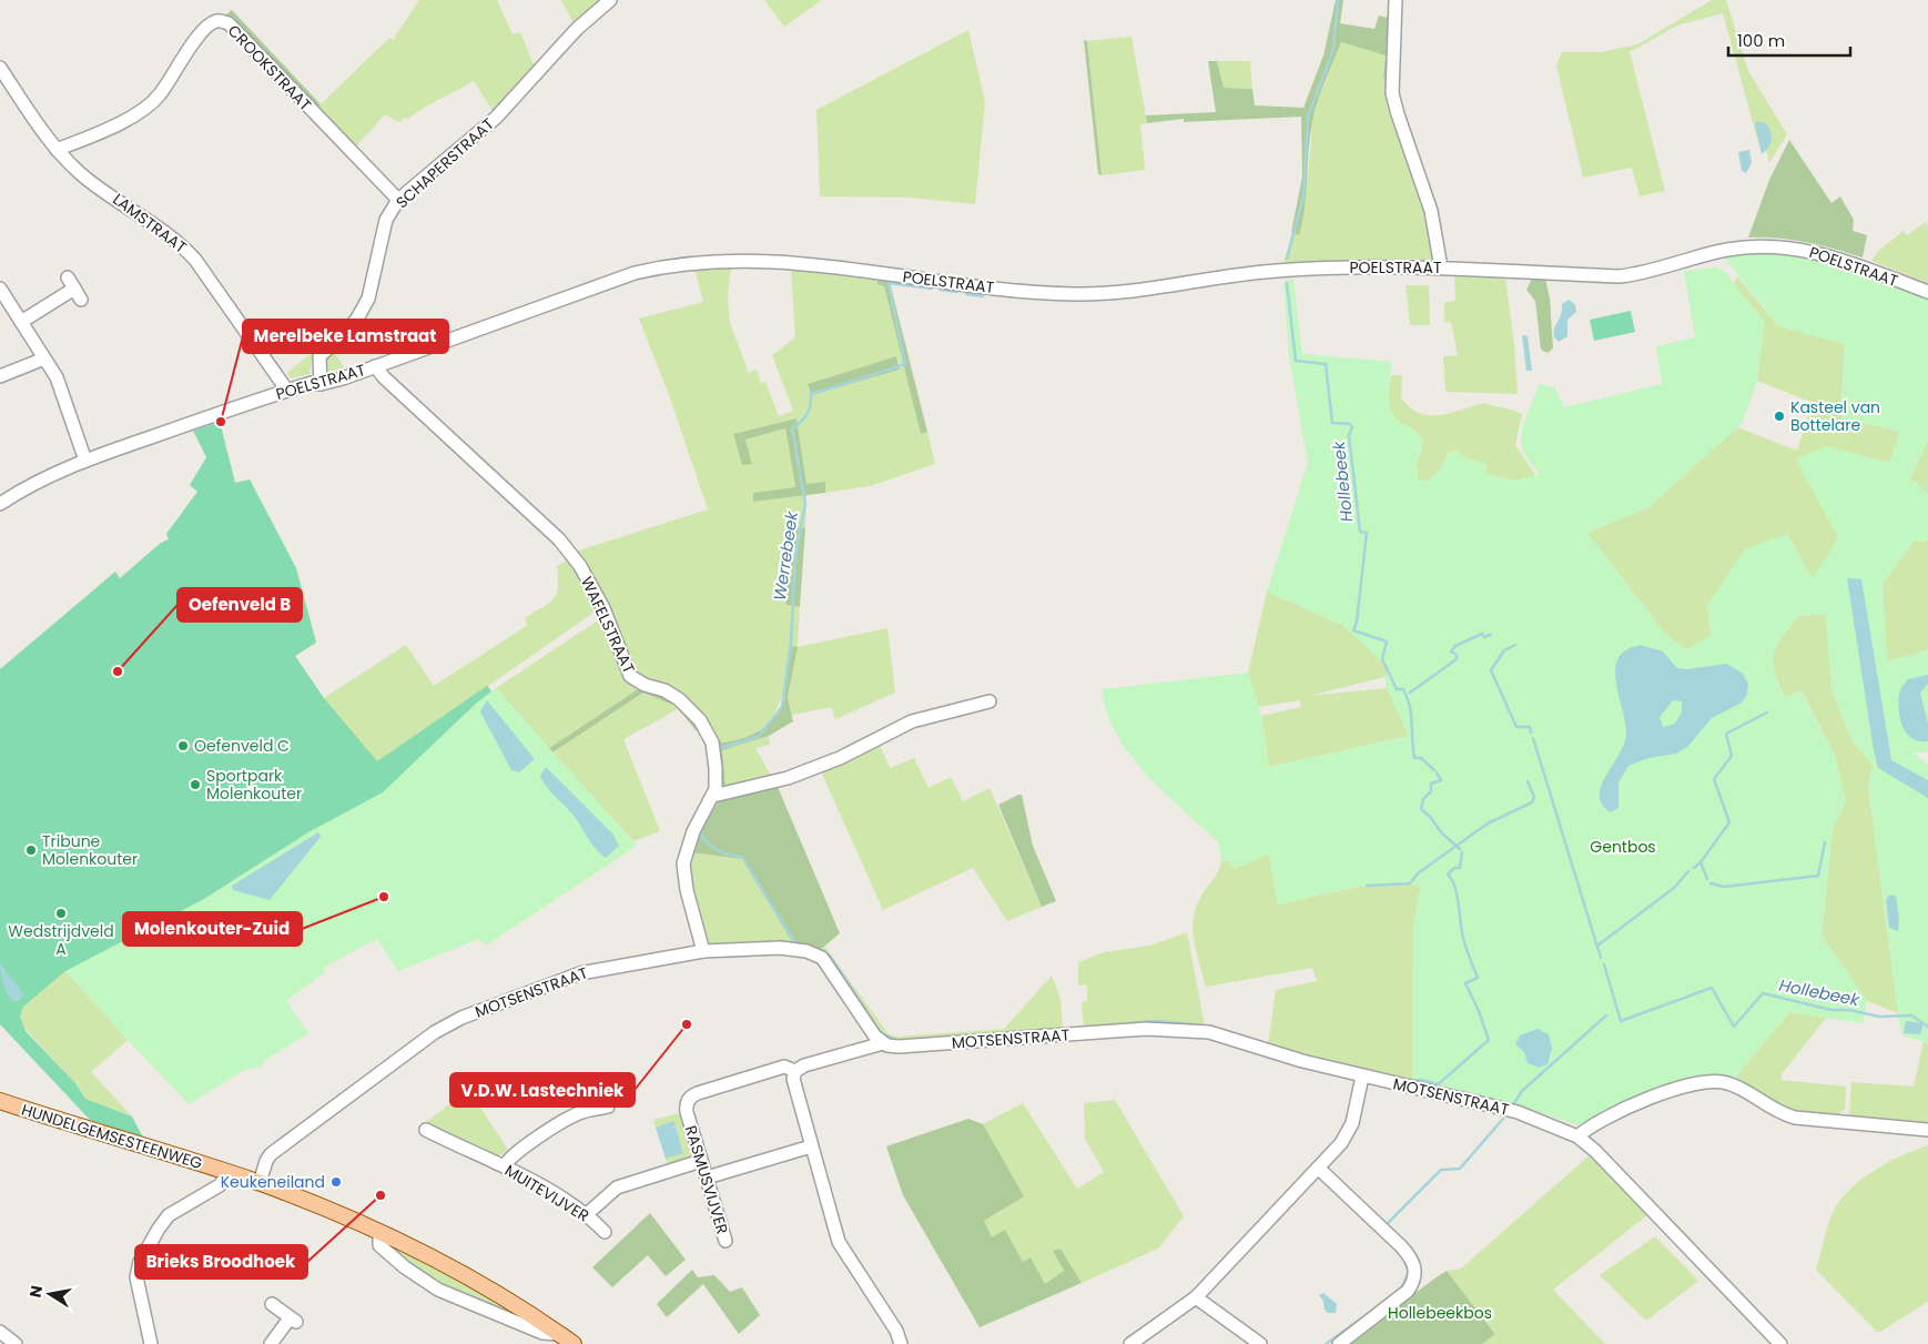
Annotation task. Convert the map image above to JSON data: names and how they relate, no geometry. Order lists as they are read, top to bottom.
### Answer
{
  "streets": {
    "main road": ["HUNDELGEMSESTEENWEG"],
    "street": [
      "CROOKSTRAAT",
      "SCHAPERSTRAAT",
      "LAMSTRAAT",
      "POELSTRAAT",
      "WAFELSTRAAT",
      "MOTSENSTRAAT",
      "RASMUSVIJVER",
      "MUITEVIJVER"
    ]
  },
  "crossings": [
    ["CROOKSTRAAT", "SCHAPERSTRAAT"],
    ["CROOKSTRAAT", "LAMSTRAAT"],
    ["SCHAPERSTRAAT", "POELSTRAAT"],
    ["LAMSTRAAT", "POELSTRAAT"],
    ["POELSTRAAT", "WAFELSTRAAT"],
    ["WAFELSTRAAT", "MOTSENSTRAAT"],
    ["MOTSENSTRAAT", "HUNDELGEMSESTEENWEG"]
  ],
  "water": ["Hollebeek", "Werrebeek"],
  "parks": ["Gentbos", "Hollebeekbos"],
  "places": [
    "Kasteel van Bottelare",
    "Merelbeke Lamstraat",
    "Oefenveld B",
    "Oefenveld C",
    "Sportpark Molenkouter",
    "Tribune Molenkouter",
    "Molenkouter-Zuid",
    "Wedstrijdveld A",
    "V.D.W. Lastechniek",
    "Keukeneiland",
    "Brieks Broodhoek"
  ],
  "scale_bar": "100 m",
  "north": "left"
}
